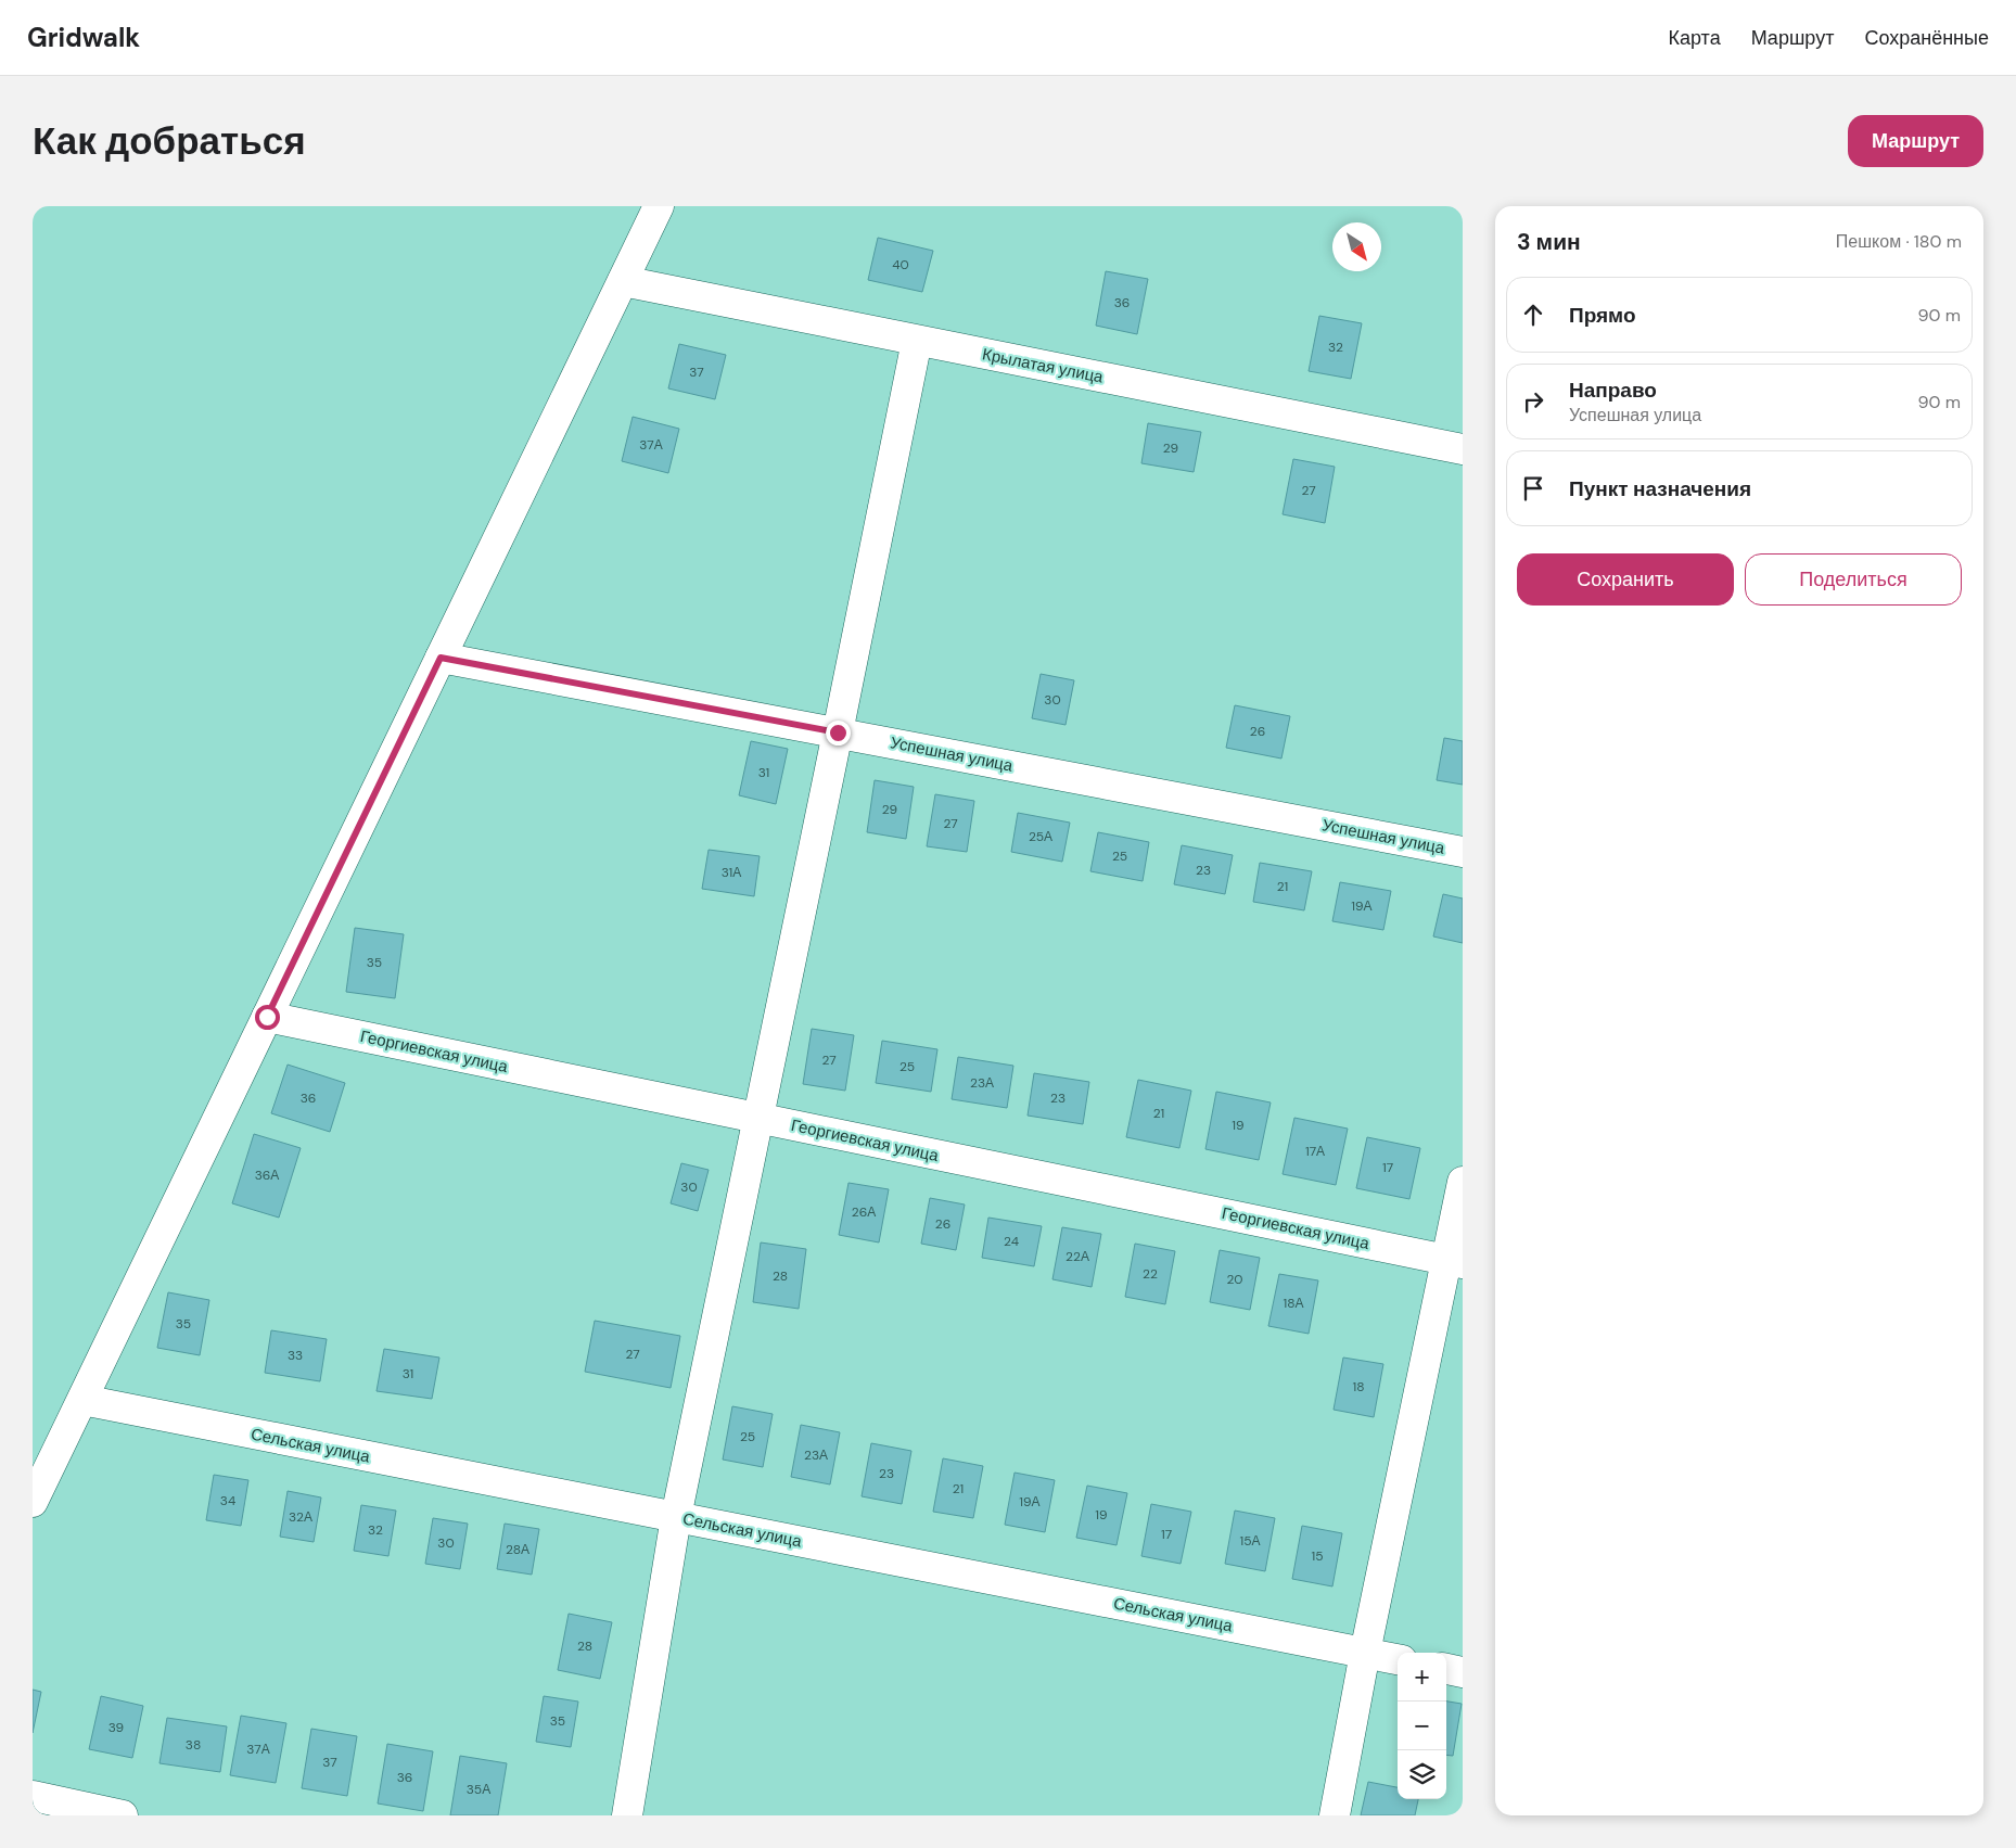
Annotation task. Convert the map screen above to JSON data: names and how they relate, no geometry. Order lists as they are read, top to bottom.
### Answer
{
  "streets": {
    "street": [
      "Крылатая улица",
      "Успешная улица",
      "Георгиевская улица",
      "Сельская улица"
    ]
  },
  "house_numbers": [
    "40",
    "36",
    "32",
    "37",
    "37А",
    "29",
    "27",
    "30",
    "26",
    "31",
    "29",
    "27",
    "25А",
    "25",
    "23",
    "31А",
    "21",
    "19А",
    "35",
    "27",
    "25",
    "23А",
    "36",
    "23",
    "21",
    "19",
    "17А",
    "17",
    "36А",
    "30",
    "26А",
    "26",
    "24",
    "22А",
    "22",
    "28",
    "20",
    "18А",
    "35",
    "27",
    "33",
    "31",
    "18",
    "25",
    "23А",
    "23",
    "21",
    "34",
    "19А",
    "19",
    "32А",
    "32",
    "17",
    "15А",
    "30",
    "28А",
    "15",
    "28",
    "35",
    "39",
    "38",
    "37А",
    "37",
    "36",
    "35А"
  ],
  "north": "bottom right",
  "page": {
    "header": "Gridwalk",
    "nav": ["Карта", "Маршрут", "Сохранённые"],
    "buttons": [
      "Маршрут",
      ["Сохранить", "Поделиться"]
    ],
    "title": "Как добраться",
    "heading": ["3 мин", "Пешком · 180 m"],
    "list": [
      ["Прямо", "90 m"],
      ["Направо", "Успешная улица", "90 m"],
      "Пункт назначения"
    ],
    "map_buttons": ["+", "−"]
  }
}
